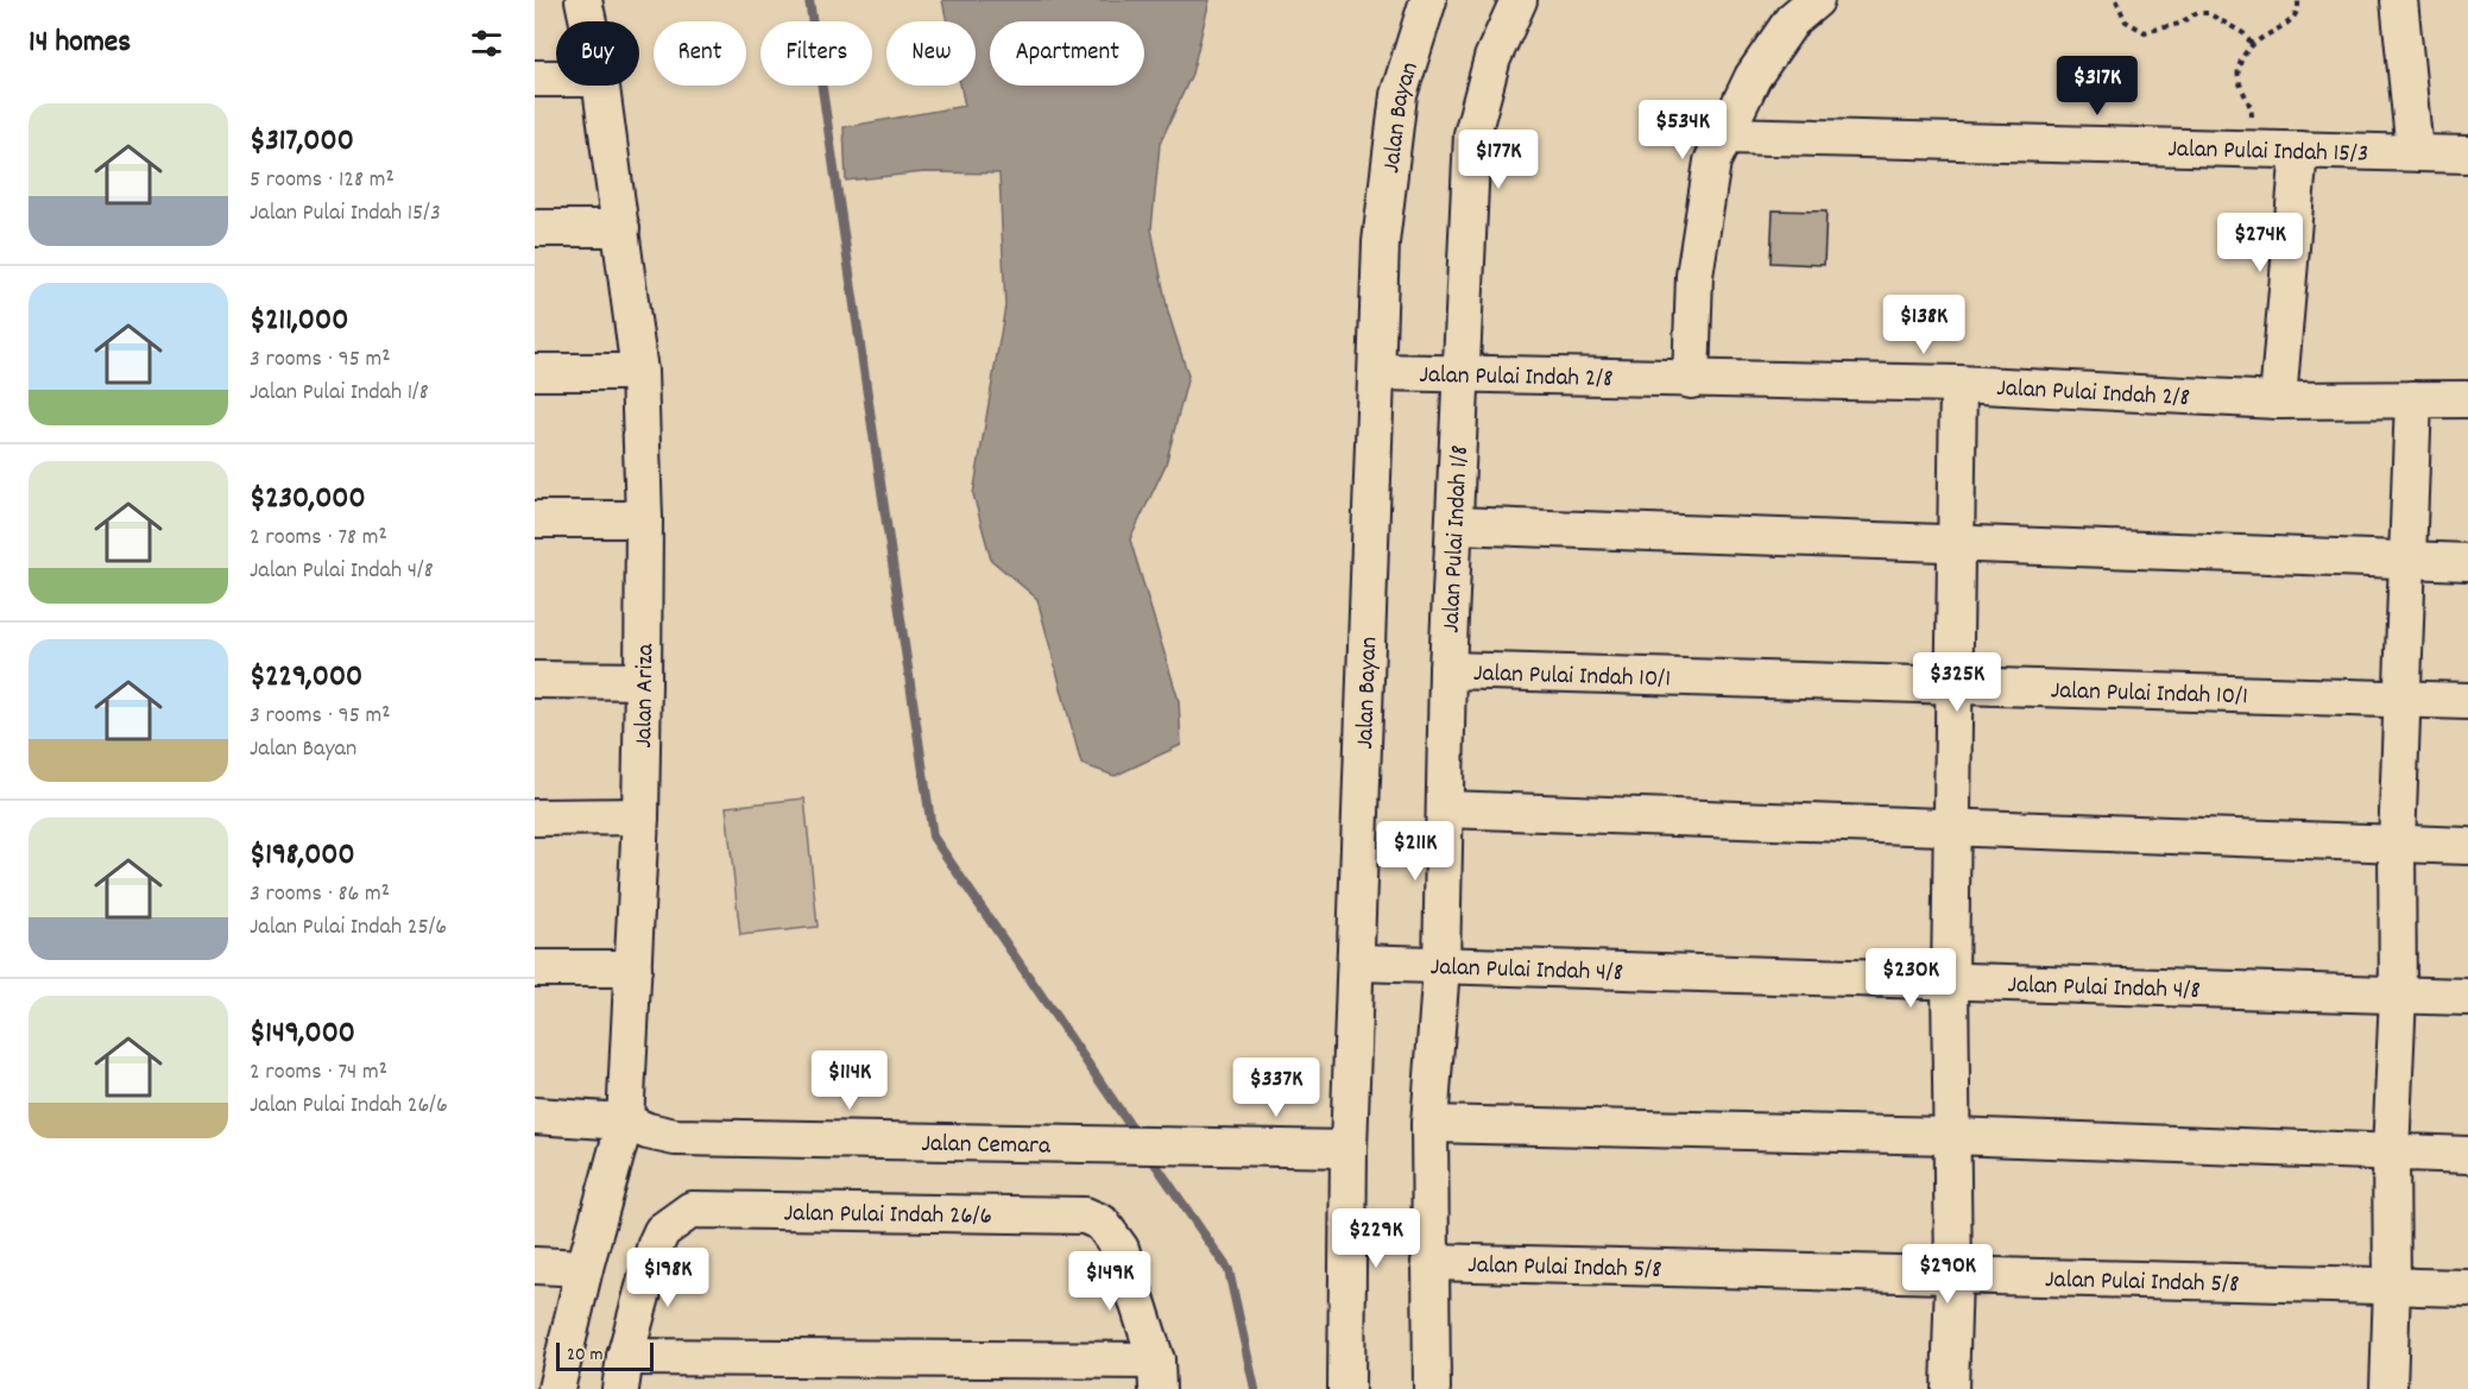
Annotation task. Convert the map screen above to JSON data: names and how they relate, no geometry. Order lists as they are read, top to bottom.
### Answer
{
  "streets": {
    "street": [
      "Jalan Bayan",
      "Jalan Pulai Indah 15/3",
      "Jalan Pulai Indah 2/8",
      "Jalan Pulai Indah 1/8",
      "Jalan Pulai Indah 10/1",
      "Jalan Ariza",
      "Jalan Pulai Indah 4/8",
      "Jalan Cemara",
      "Jalan Pulai Indah 26/6",
      "Jalan Pulai Indah 5/8"
    ]
  },
  "crossings": [
    ["Jalan Bayan", "Jalan Pulai Indah 2/8"],
    ["Jalan Bayan", "Jalan Pulai Indah 4/8"],
    ["Jalan Bayan", "Jalan Cemara"],
    ["Jalan Pulai Indah 2/8", "Jalan Pulai Indah 1/8"],
    ["Jalan Pulai Indah 1/8", "Jalan Pulai Indah 10/1"],
    ["Jalan Pulai Indah 1/8", "Jalan Pulai Indah 4/8"],
    ["Jalan Pulai Indah 1/8", "Jalan Pulai Indah 5/8"],
    ["Jalan Ariza", "Jalan Cemara"]
  ],
  "scale_bar": "20 m",
  "page": {
    "heading": "14 homes",
    "chip": [
      "Buy",
      "Rent",
      "Filters",
      "New",
      "Apartment"
    ],
    "price": [
      "$317K",
      "$534K",
      "$177K",
      "$274K",
      "$138K",
      "$325K",
      "$211K",
      "$230K",
      "$114K",
      "$337K",
      "$229K",
      "$290K",
      "$198K",
      "$149K"
    ],
    "list": [
      {
        "name": "$317,000",
        "note": "5 rooms · 128 m² · Jalan Pulai Indah 15/3"
      },
      {
        "name": "$211,000",
        "note": "3 rooms · 95 m² · Jalan Pulai Indah 1/8"
      },
      {
        "name": "$230,000",
        "note": "2 rooms · 78 m² · Jalan Pulai Indah 4/8"
      },
      {
        "name": "$229,000",
        "note": "3 rooms · 95 m² · Jalan Bayan"
      },
      {
        "name": "$198,000",
        "note": "3 rooms · 86 m² · Jalan Pulai Indah 25/6"
      },
      {
        "name": "$149,000",
        "note": "2 rooms · 74 m² · Jalan Pulai Indah 26/6"
      }
    ],
    "scale": "20 m"
  }
}
